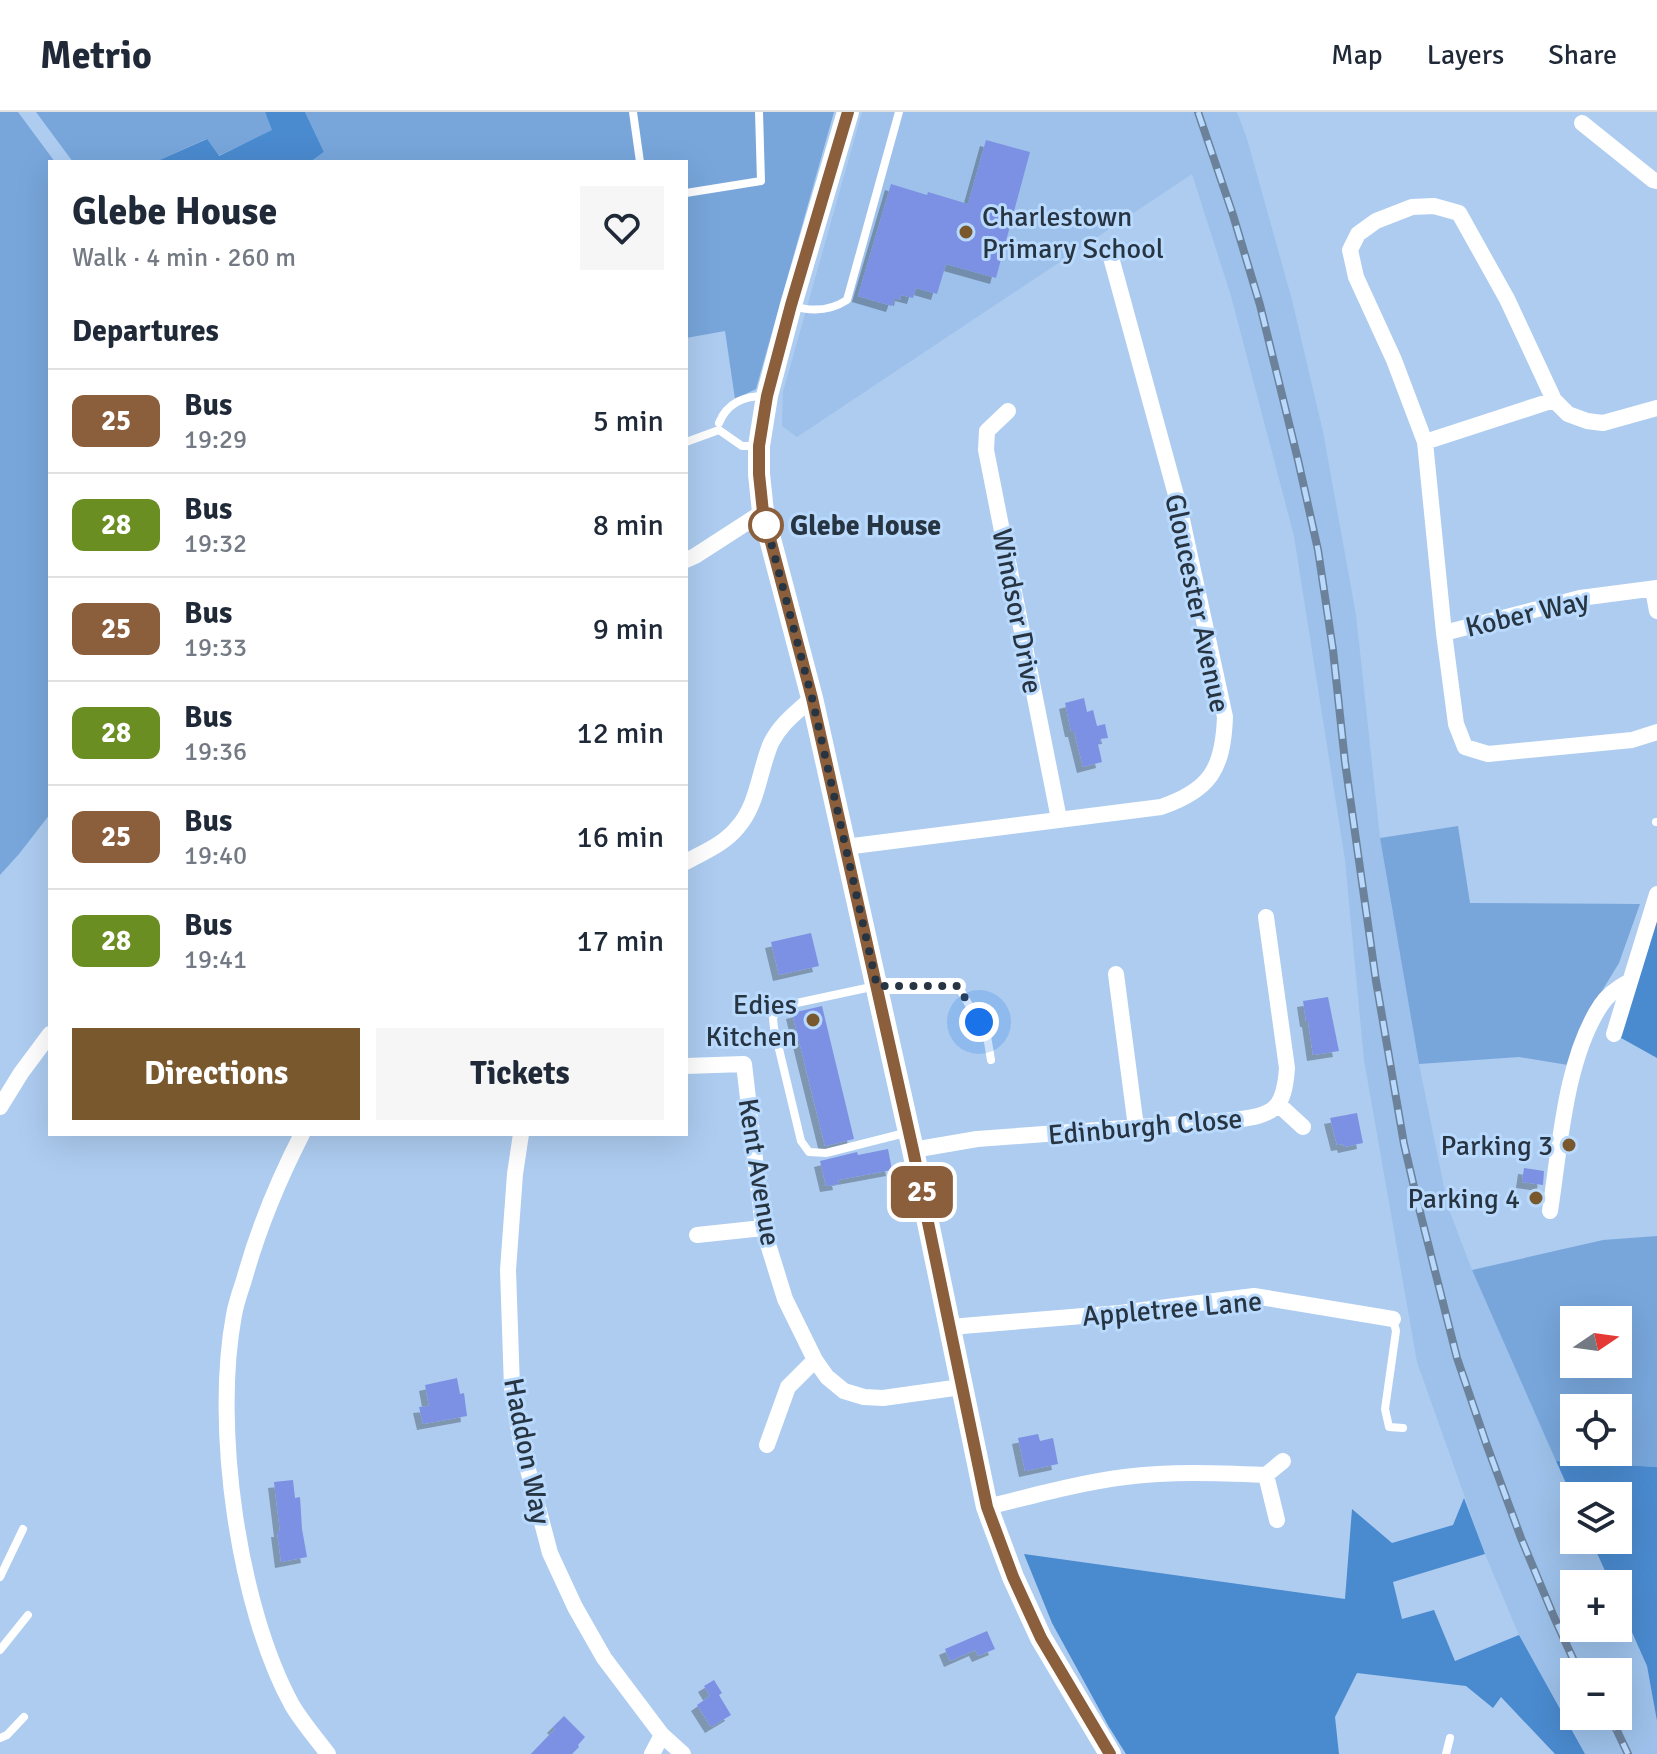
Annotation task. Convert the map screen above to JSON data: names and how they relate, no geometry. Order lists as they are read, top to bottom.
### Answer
{
  "streets": {
    "street": [
      "Gloucester Avenue",
      "Windsor Drive",
      "Kober Way",
      "Edinburgh Close",
      "Kent Avenue",
      "Appletree Lane",
      "Haddon Way"
    ]
  },
  "crossings": [
    ["Gloucester Avenue", "Windsor Drive"]
  ],
  "places": [
    "Charlestown Primary School",
    "Glebe House",
    "Edies Kitchen",
    "Parking 3",
    "Parking 4"
  ],
  "lines": ["bus line 25"],
  "north": "right",
  "page": {
    "header": "Metrio",
    "nav": ["Map", "Layers", "Share"],
    "on_map": "25",
    "heading": [
      ["Glebe House", "Walk · 4 min · 260 m"],
      "Departures"
    ],
    "list": [
      {
        "mark": "25",
        "name": "Bus",
        "note": "19:29",
        "value": "5 min"
      },
      {
        "mark": "28",
        "name": "Bus",
        "note": "19:32",
        "value": "8 min"
      },
      {
        "mark": "25",
        "name": "Bus",
        "note": "19:33",
        "value": "9 min"
      },
      {
        "mark": "28",
        "name": "Bus",
        "note": "19:36",
        "value": "12 min"
      },
      {
        "mark": "25",
        "name": "Bus",
        "note": "19:40",
        "value": "16 min"
      },
      {
        "mark": "28",
        "name": "Bus",
        "note": "19:41",
        "value": "17 min"
      }
    ],
    "buttons": ["Directions", "Tickets"],
    "map_buttons": ["+", "−"]
  }
}
